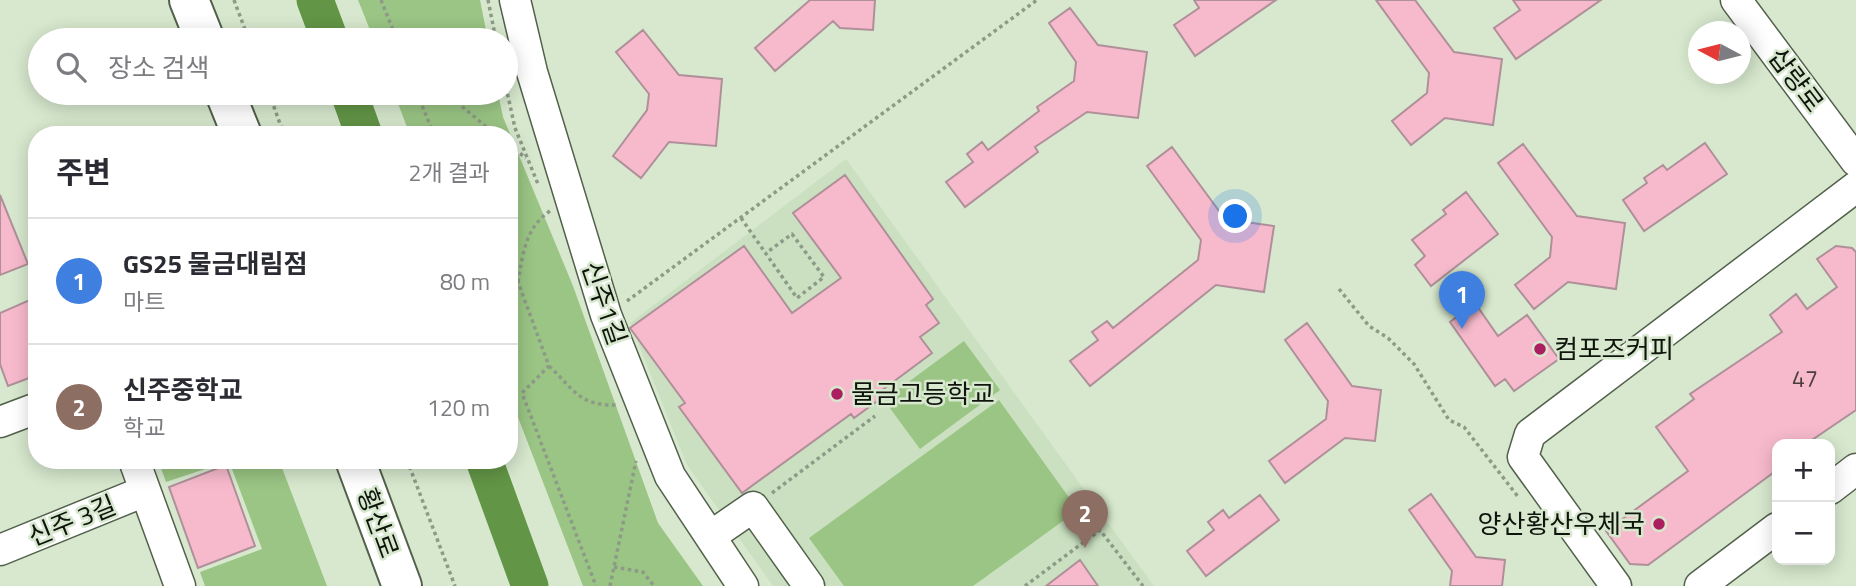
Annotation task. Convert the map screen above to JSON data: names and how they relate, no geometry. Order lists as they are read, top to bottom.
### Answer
{
  "streets": {
    "main road": ["황산로"],
    "street": ["삽량로", "신주1길", "신주 3길"]
  },
  "places": ["컴포즈커피", "물금고등학교", "양산황산우체국"],
  "house_numbers": ["47"],
  "north": "left",
  "page": {
    "search": "장소 검색",
    "heading": ["주변", "2개 결과"],
    "list": [
      {
        "mark": "1",
        "name": "GS25 물금대림점",
        "note": "마트",
        "value": "80 m"
      },
      {
        "mark": "2",
        "name": "신주중학교",
        "note": "학교",
        "value": "120 m"
      }
    ],
    "pins": ["1", "2"],
    "map_buttons": ["+", "−"]
  }
}
